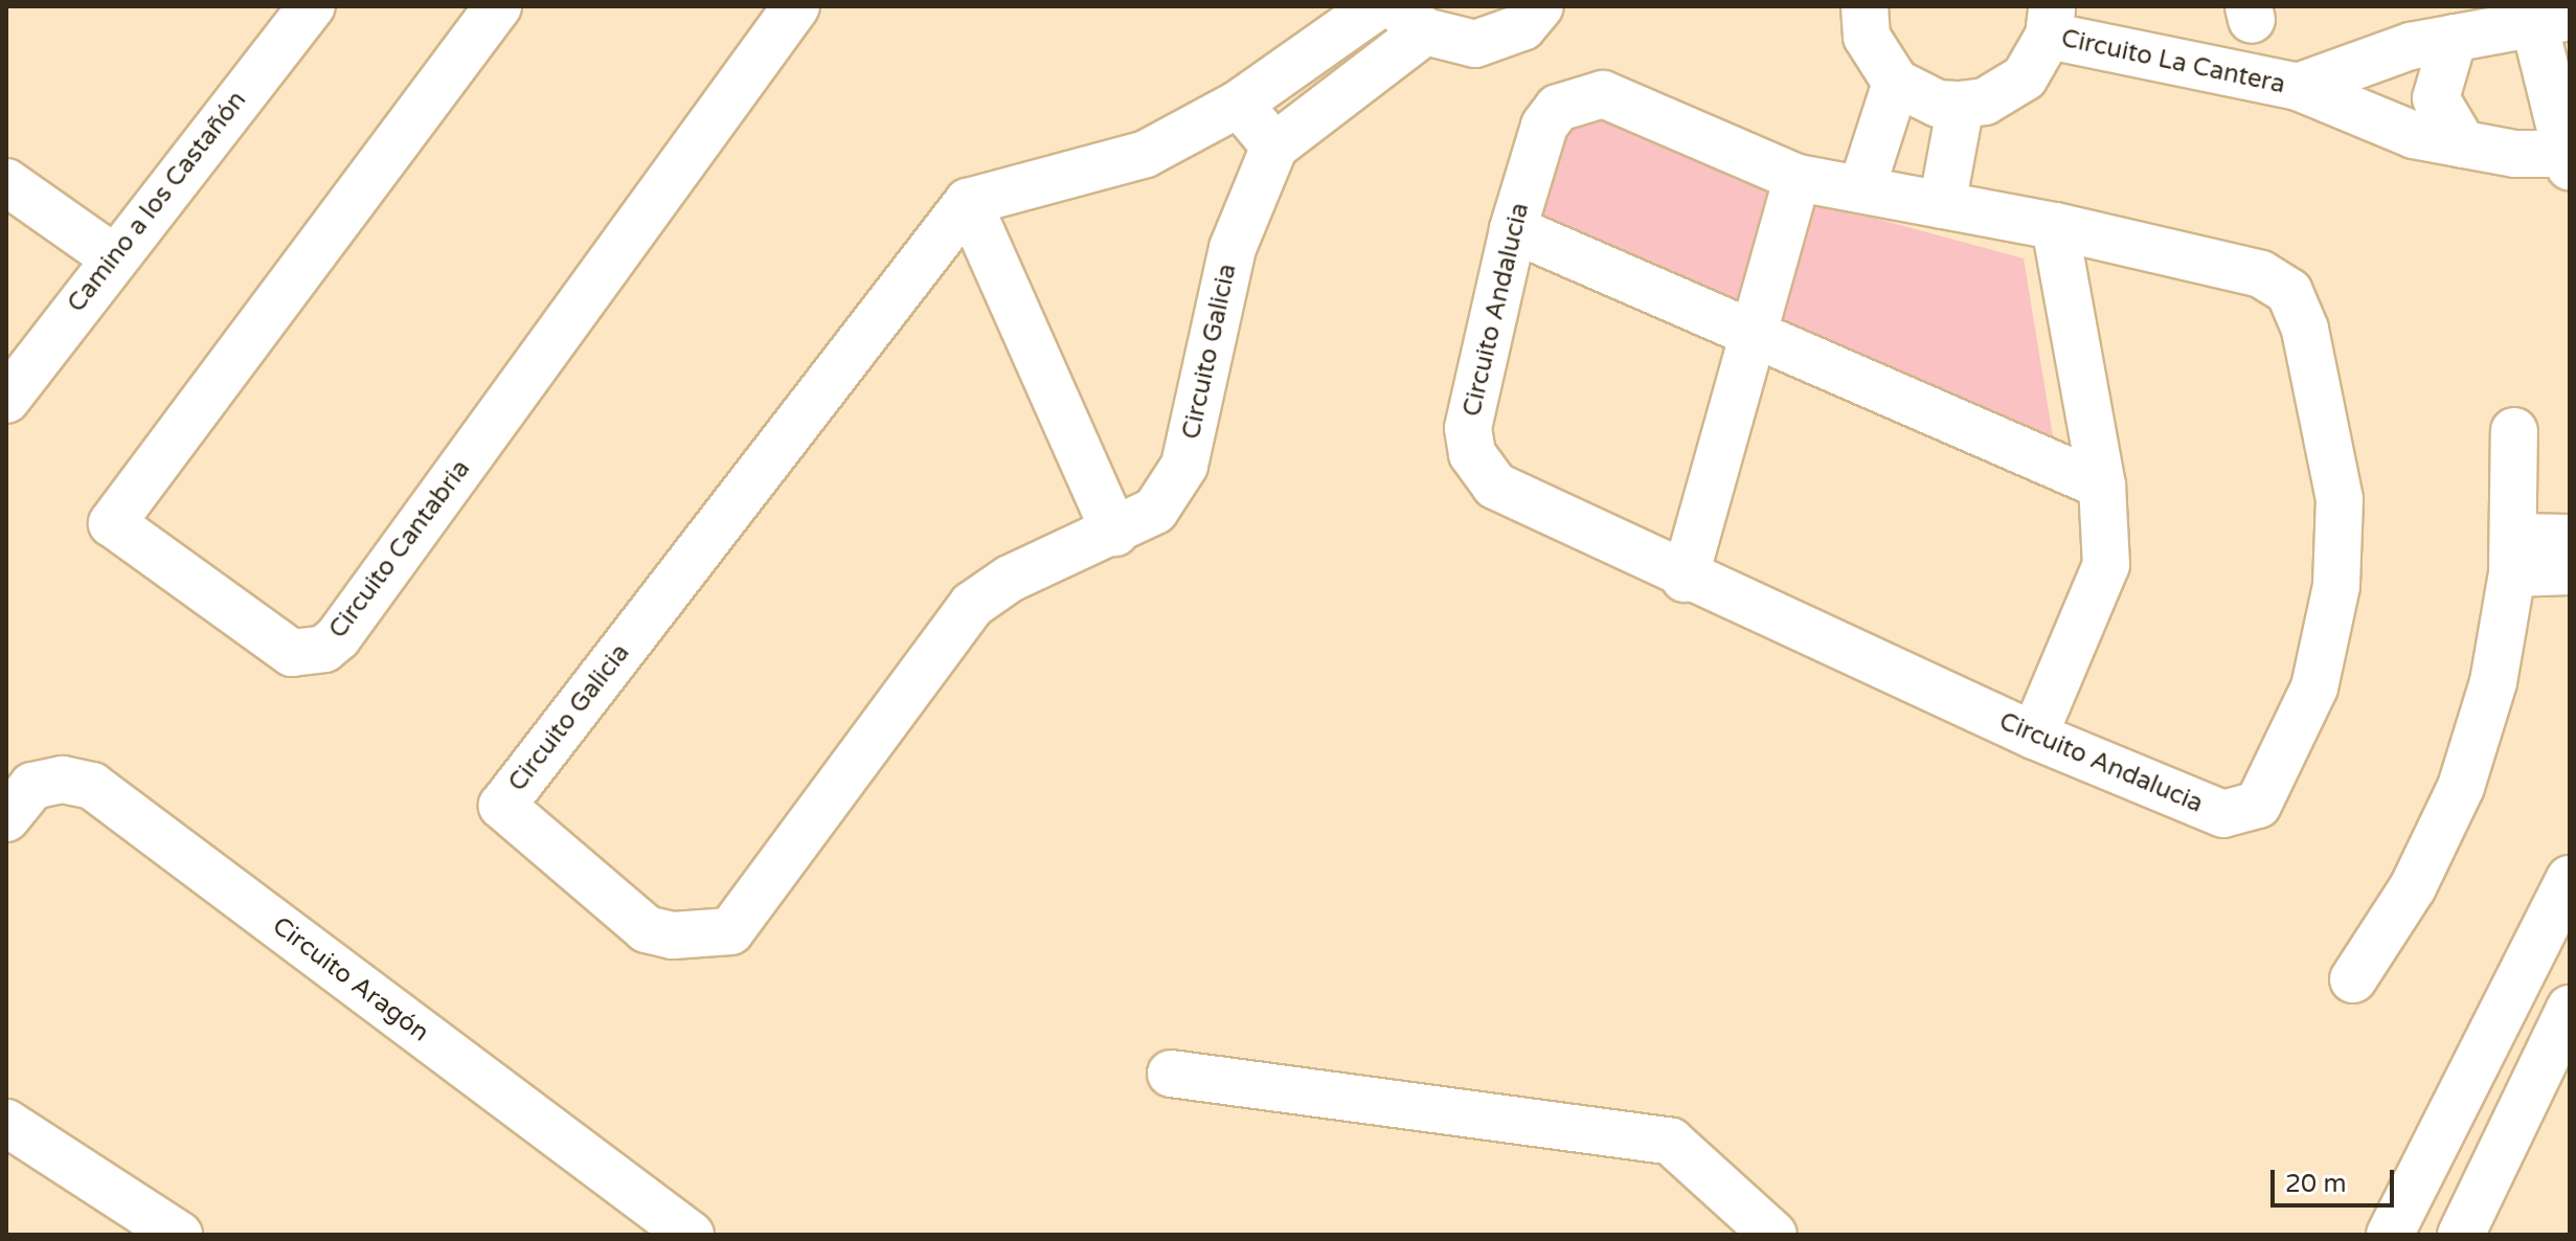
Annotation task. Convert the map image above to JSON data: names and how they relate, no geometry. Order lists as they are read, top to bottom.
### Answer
{
  "streets": {
    "street": [
      "Circuito La Cantera",
      "Camino a los Castañón",
      "Circuito Andalucia",
      "Circuito Galicia",
      "Circuito Cantabria",
      "Circuito Aragón"
    ]
  },
  "scale_bar": "20 m"
}
